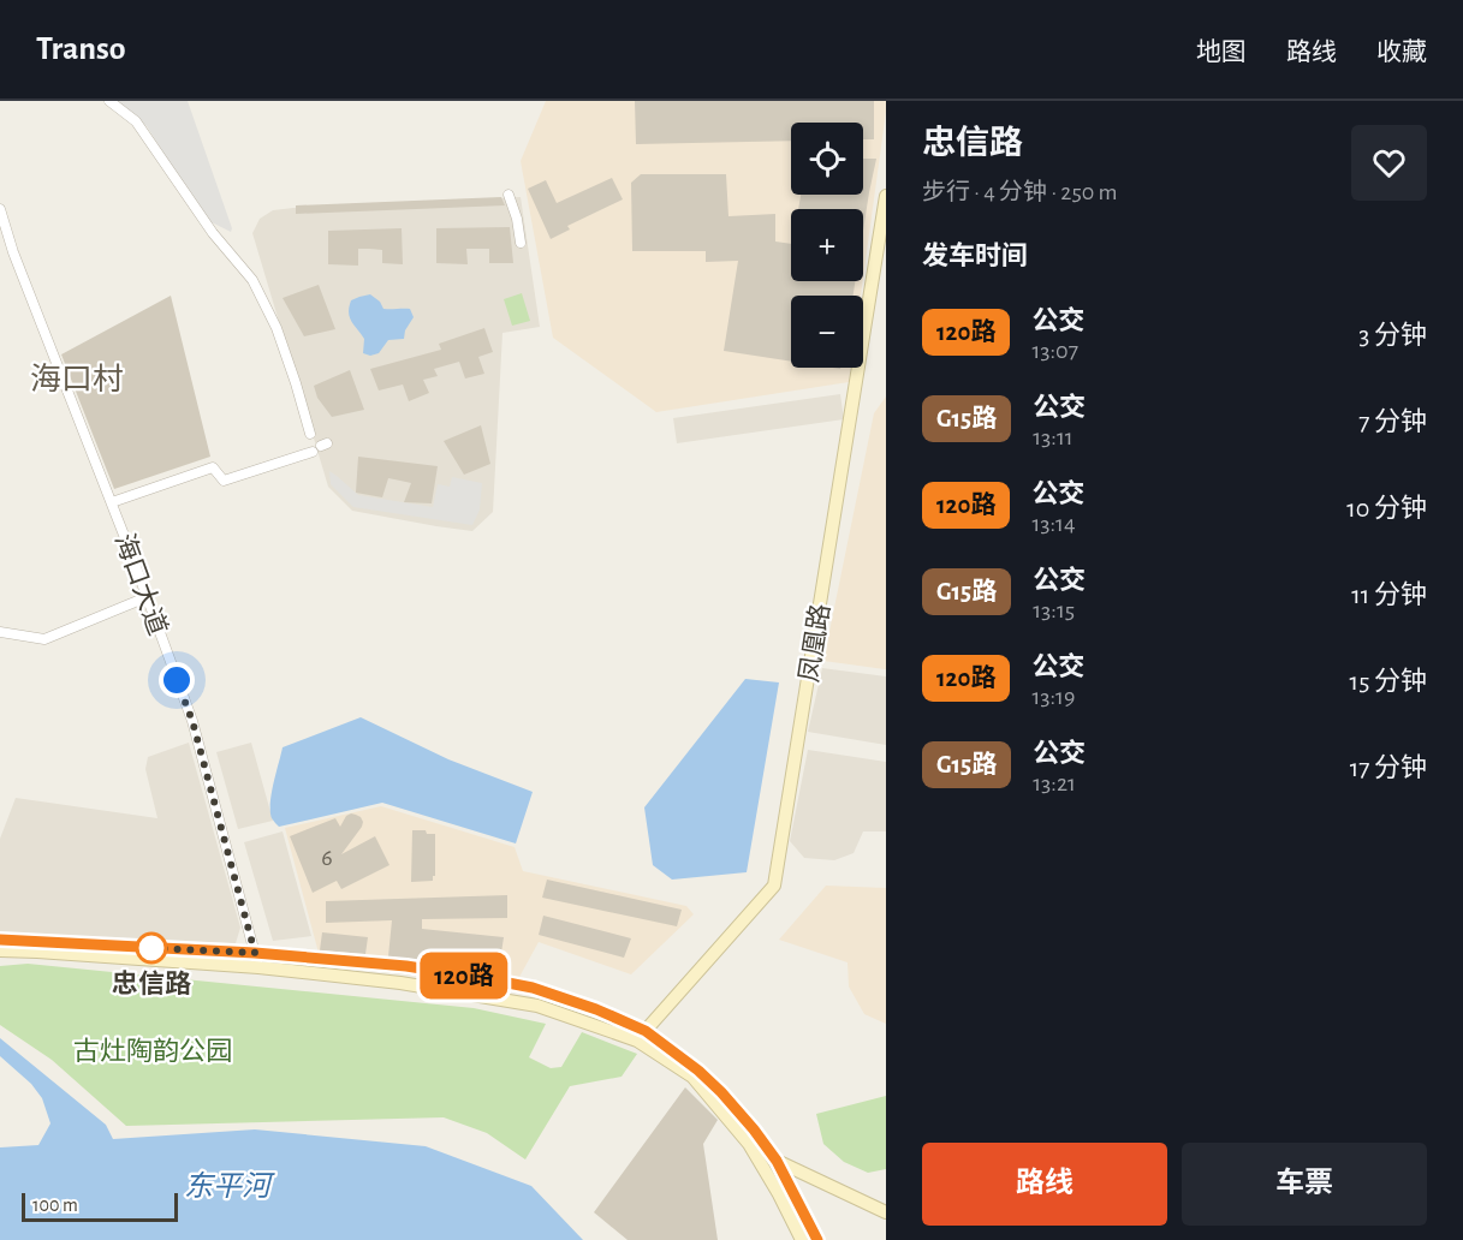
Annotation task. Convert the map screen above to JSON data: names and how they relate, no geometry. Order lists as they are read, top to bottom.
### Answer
{
  "streets": {
    "main road": ["凤凰路"],
    "street": ["海口大道"]
  },
  "districts": ["海口村"],
  "water": ["东平河"],
  "parks": ["古灶陶韵公园"],
  "places": ["忠信路"],
  "lines": ["bus line 120路"],
  "house_numbers": ["6"],
  "scale_bar": "100 m",
  "page": {
    "header": "Transo",
    "nav": ["地图", "路线", "收藏"],
    "on_map": "120路",
    "heading": [
      ["忠信路", "步行 · 4 分钟 · 250 m"],
      "发车时间"
    ],
    "map_buttons": ["+", "−"],
    "list": [
      {
        "mark": "120路",
        "name": "公交",
        "note": "13:07",
        "value": "3 分钟"
      },
      {
        "mark": "G15路",
        "name": "公交",
        "note": "13:11",
        "value": "7 分钟"
      },
      {
        "mark": "120路",
        "name": "公交",
        "note": "13:14",
        "value": "10 分钟"
      },
      {
        "mark": "G15路",
        "name": "公交",
        "note": "13:15",
        "value": "11 分钟"
      },
      {
        "mark": "120路",
        "name": "公交",
        "note": "13:19",
        "value": "15 分钟"
      },
      {
        "mark": "G15路",
        "name": "公交",
        "note": "13:21",
        "value": "17 分钟"
      }
    ],
    "buttons": ["路线", "车票"],
    "scale": "100 m"
  }
}
